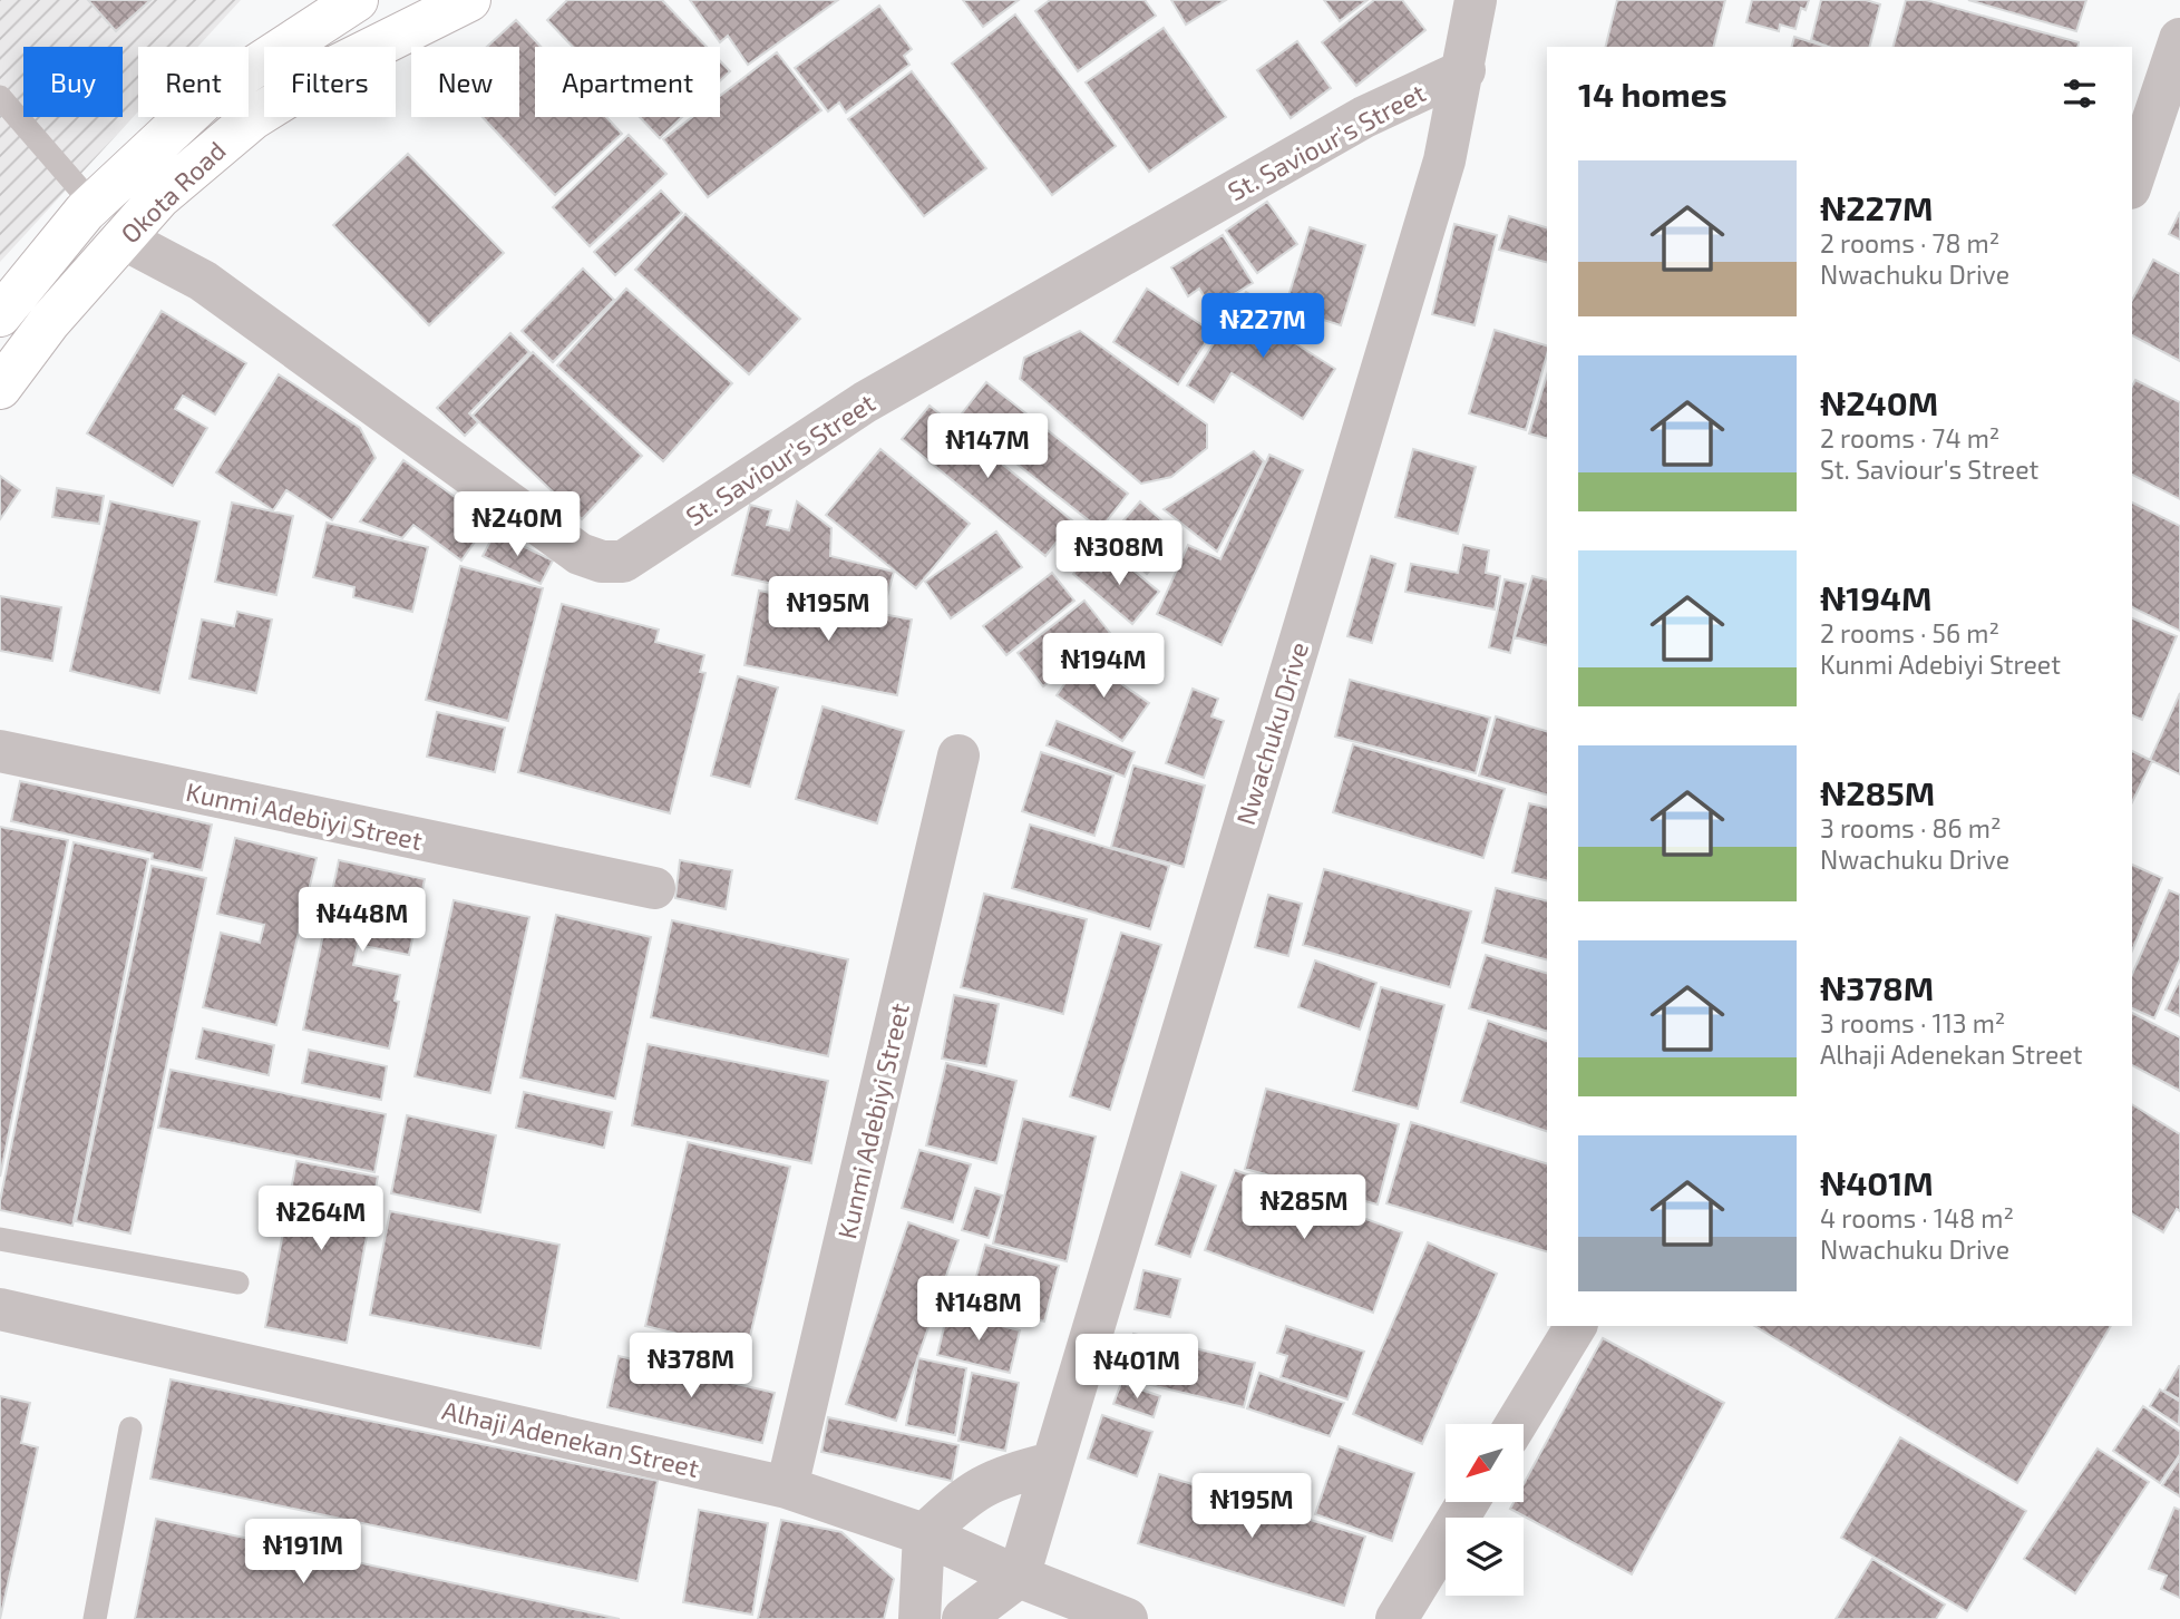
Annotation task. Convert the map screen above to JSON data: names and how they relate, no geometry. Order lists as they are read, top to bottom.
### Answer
{
  "streets": {
    "main road": ["Okota Road"],
    "street": [
      "St. Saviour's Street",
      "Nwachuku Drive",
      "Kunmi Adebiyi Street",
      "Alhaji Adenekan Street"
    ]
  },
  "crossings": [
    ["St. Saviour's Street", "Okota Road"],
    ["St. Saviour's Street", "Nwachuku Drive"],
    ["Nwachuku Drive", "Alhaji Adenekan Street"],
    ["Kunmi Adebiyi Street", "Alhaji Adenekan Street"]
  ],
  "north": "bottom left",
  "page": {
    "chip": [
      "Buy",
      "Rent",
      "Filters",
      "New",
      "Apartment"
    ],
    "heading": "14 homes",
    "list": [
      {
        "name": "₦227M",
        "note": "2 rooms · 78 m² · Nwachuku Drive"
      },
      {
        "name": "₦240M",
        "note": "2 rooms · 74 m² · St. Saviour's Street"
      },
      {
        "name": "₦194M",
        "note": "2 rooms · 56 m² · Kunmi Adebiyi Street"
      },
      {
        "name": "₦285M",
        "note": "3 rooms · 86 m² · Nwachuku Drive"
      },
      {
        "name": "₦378M",
        "note": "3 rooms · 113 m² · Alhaji Adenekan Street"
      },
      {
        "name": "₦401M",
        "note": "4 rooms · 148 m² · Nwachuku Drive"
      }
    ],
    "price": [
      "₦227M",
      "₦147M",
      "₦240M",
      "₦308M",
      "₦195M",
      "₦194M",
      "₦448M",
      "₦285M",
      "₦264M",
      "₦148M",
      "₦378M",
      "₦401M",
      "₦195M",
      "₦191M"
    ]
  }
}
